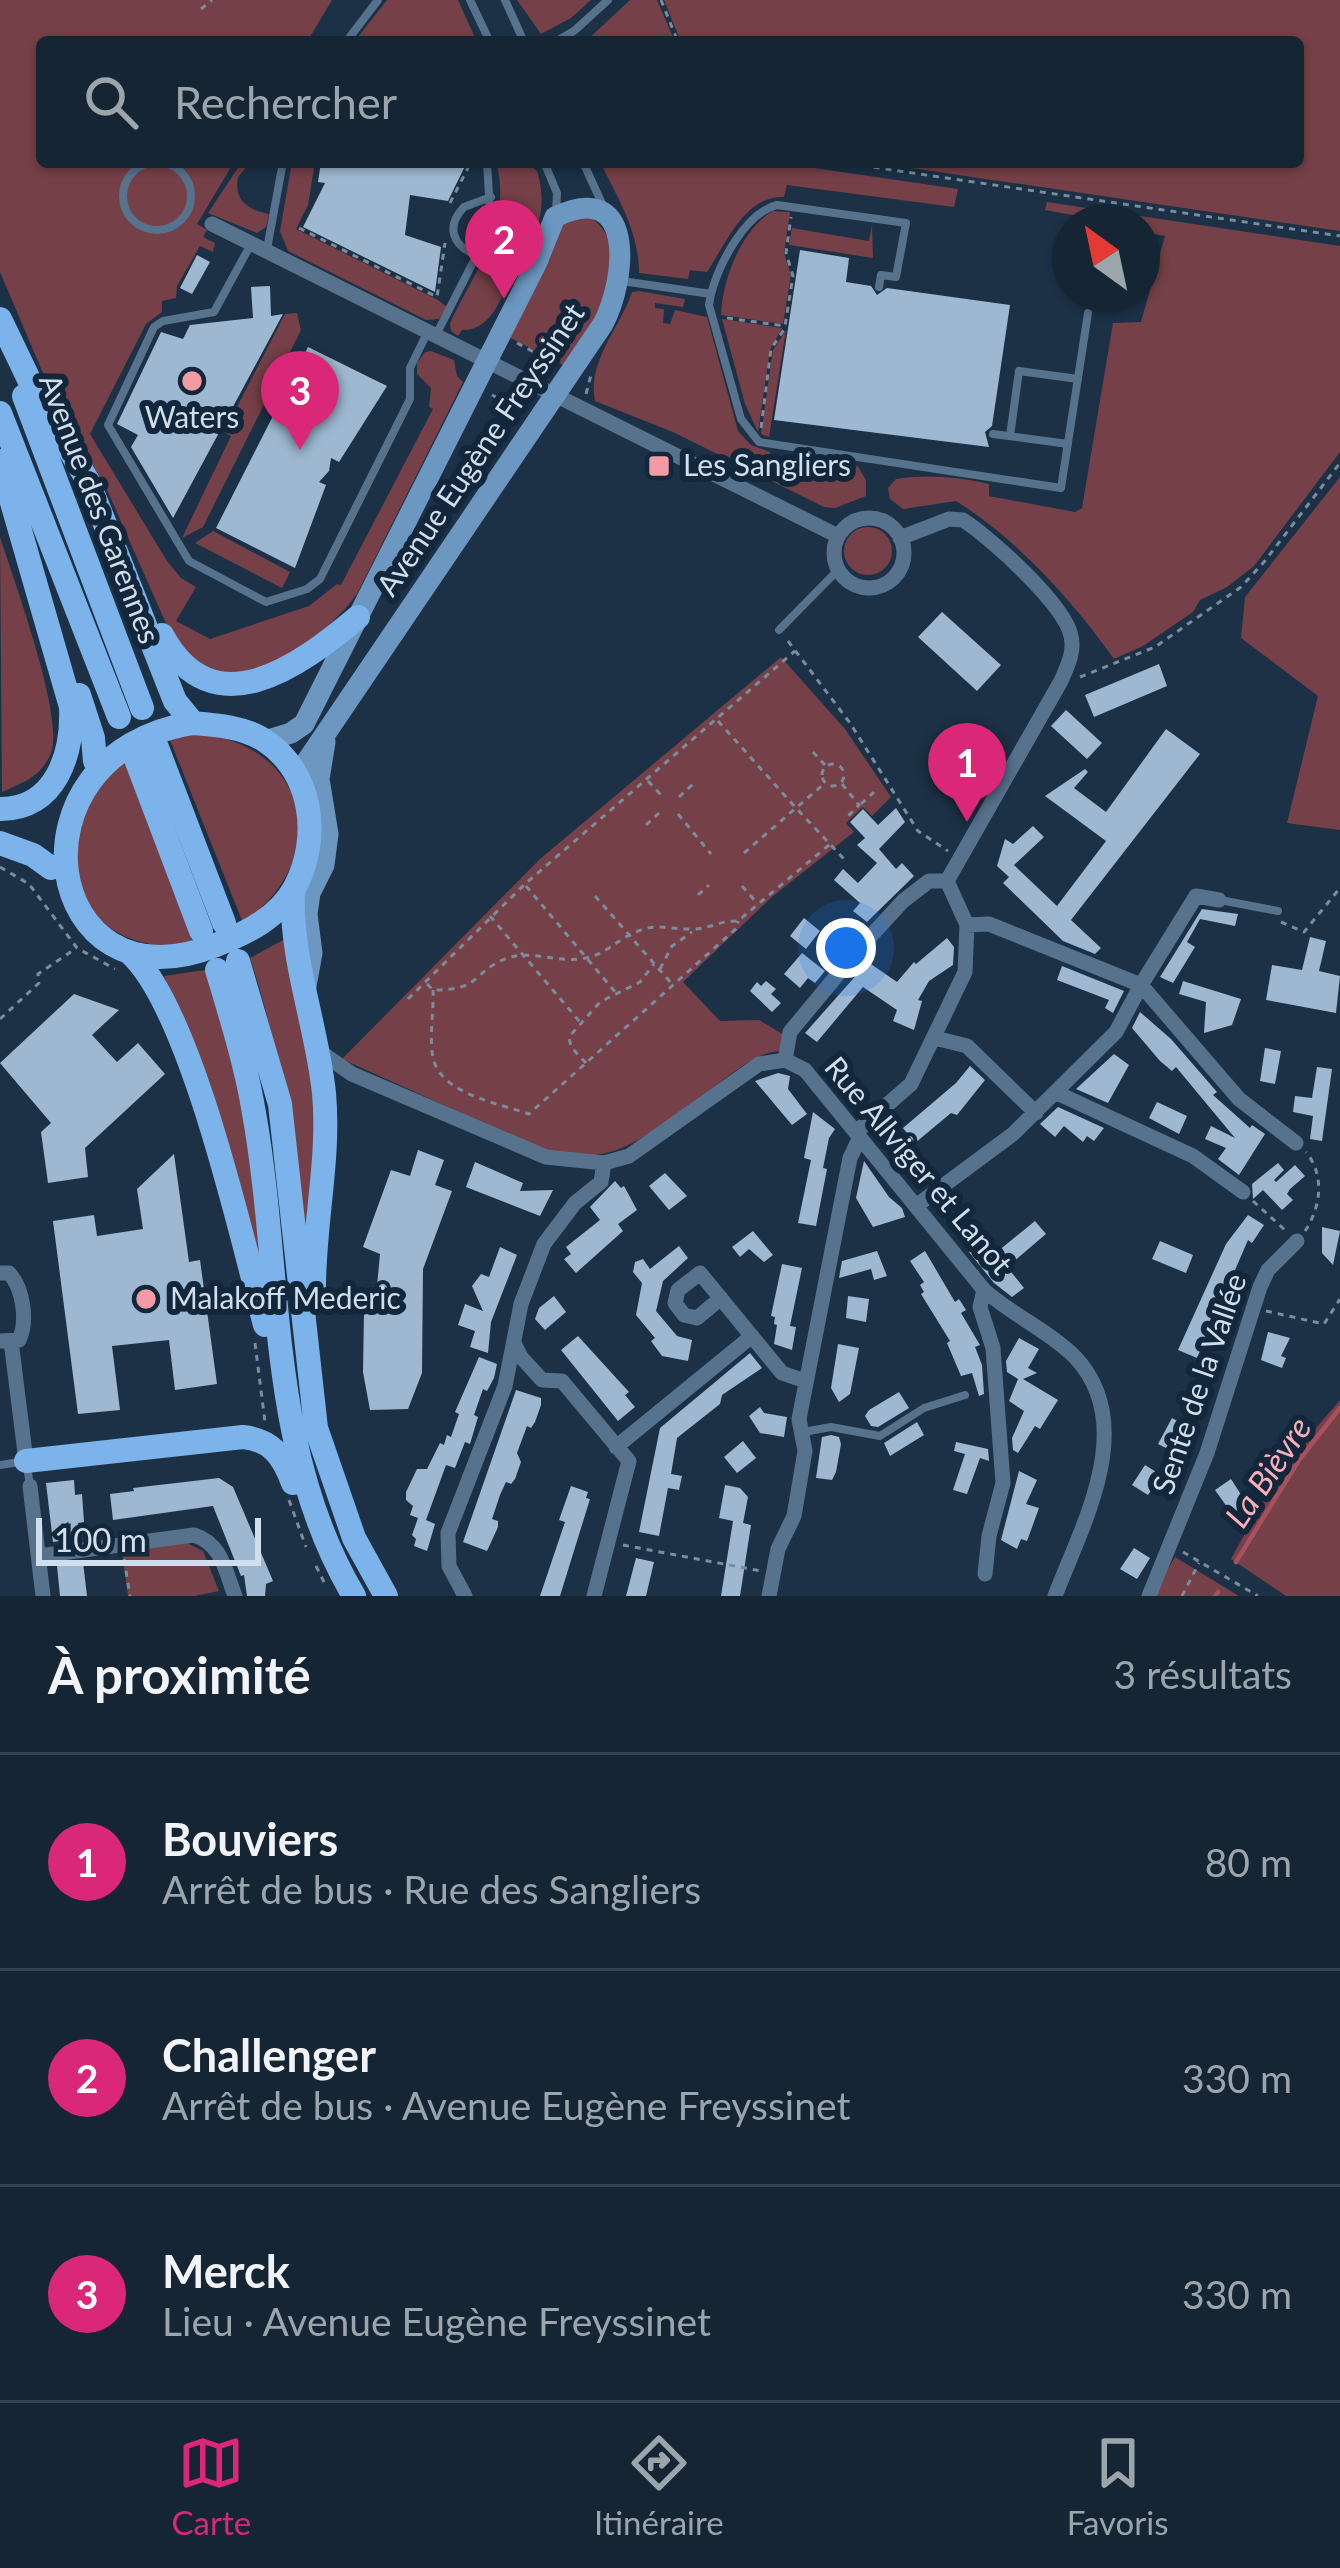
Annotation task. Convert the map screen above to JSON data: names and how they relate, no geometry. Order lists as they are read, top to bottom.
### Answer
{
  "streets": {
    "main road": ["Avenue des Garennes"],
    "street": ["Avenue Eugène Freyssinet", "Rue Allviger et Lanot", "Sente de la Vallée"]
  },
  "water": ["La Bièvre"],
  "places": {
    "other": ["Waters", "Malakoff Mederic"],
    "transit": ["Les Sangliers"]
  },
  "scale_bar": "100 m",
  "north": "top left",
  "page": {
    "search": "Rechercher",
    "pins": ["2", "3", "1"],
    "scale": "100 m",
    "heading": ["À proximité", "3 résultats"],
    "list": [
      {
        "mark": "1",
        "name": "Bouviers",
        "note": "Arrêt de bus · Rue des Sangliers",
        "value": "80 m"
      },
      {
        "mark": "2",
        "name": "Challenger",
        "note": "Arrêt de bus · Avenue Eugène Freyssinet",
        "value": "330 m"
      },
      {
        "mark": "3",
        "name": "Merck",
        "note": "Lieu · Avenue Eugène Freyssinet",
        "value": "330 m"
      }
    ],
    "nav": ["Carte", "Itinéraire", "Favoris"]
  }
}
